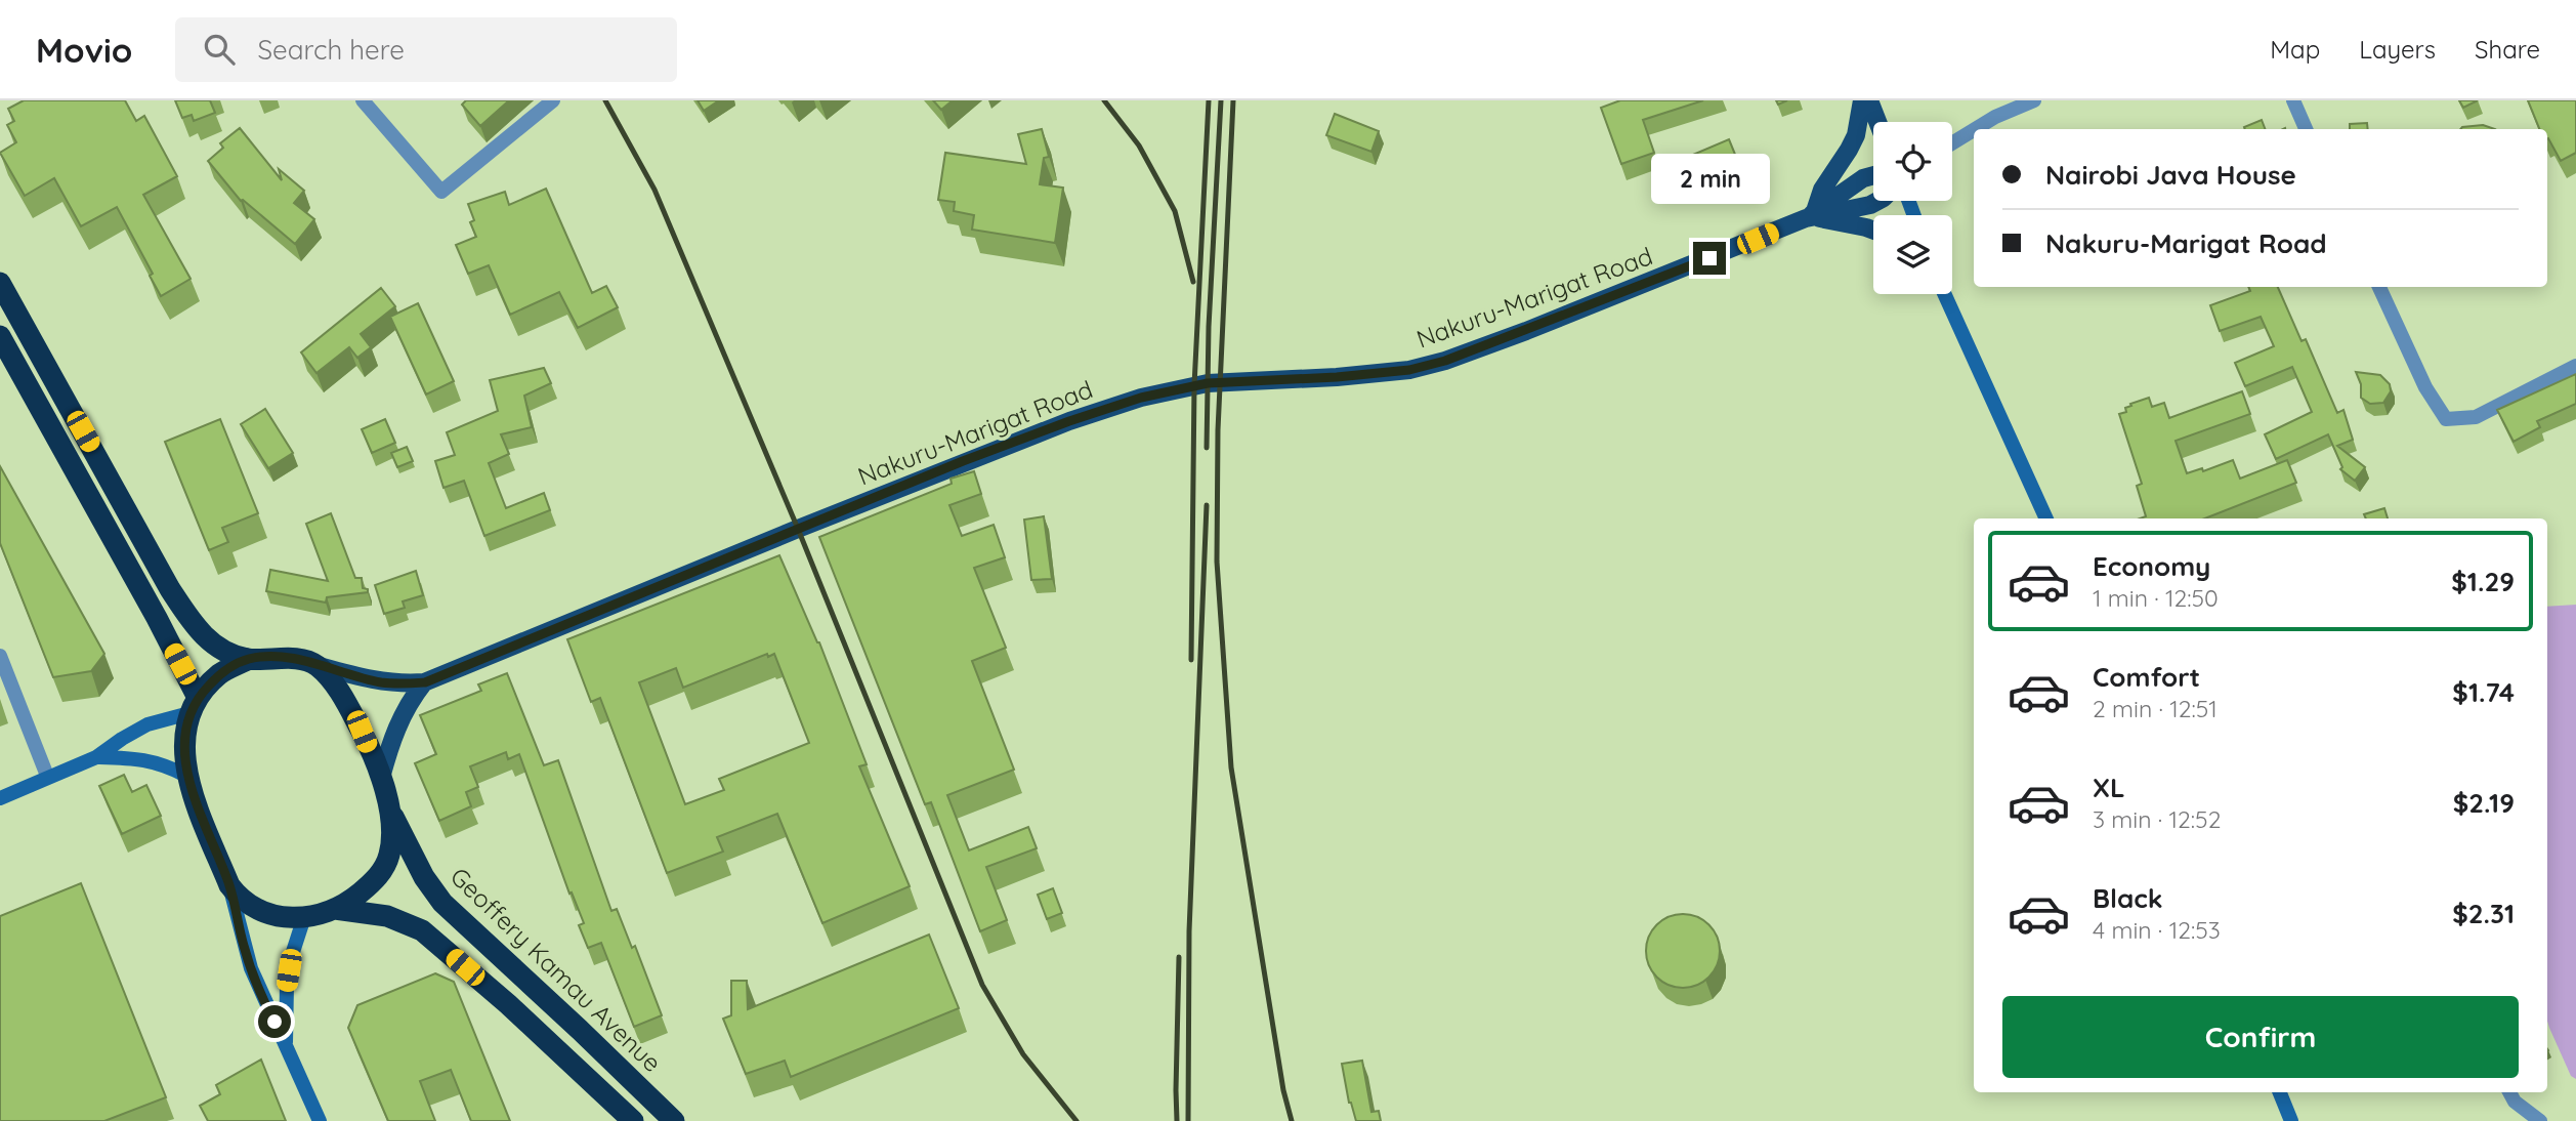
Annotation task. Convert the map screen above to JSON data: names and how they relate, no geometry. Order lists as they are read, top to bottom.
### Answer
{
  "streets": {
    "highway": ["Geoffery Kamau Avenue"],
    "main road": ["Nakuru-Marigat Road"]
  },
  "page": {
    "header": "Movio",
    "search": "Search here",
    "nav": ["Map", "Layers", "Share"],
    "banner": ["Nairobi Java House", "Nakuru-Marigat Road"],
    "bubble": "2 min",
    "list": [
      {
        "name": "Economy",
        "note": "1 min · 12:50",
        "value": "$1.29"
      },
      {
        "name": "Comfort",
        "note": "2 min · 12:51",
        "value": "$1.74"
      },
      {
        "name": "XL",
        "note": "3 min · 12:52",
        "value": "$2.19"
      },
      {
        "name": "Black",
        "note": "4 min · 12:53",
        "value": "$2.31"
      }
    ],
    "buttons": "Confirm"
  }
}
